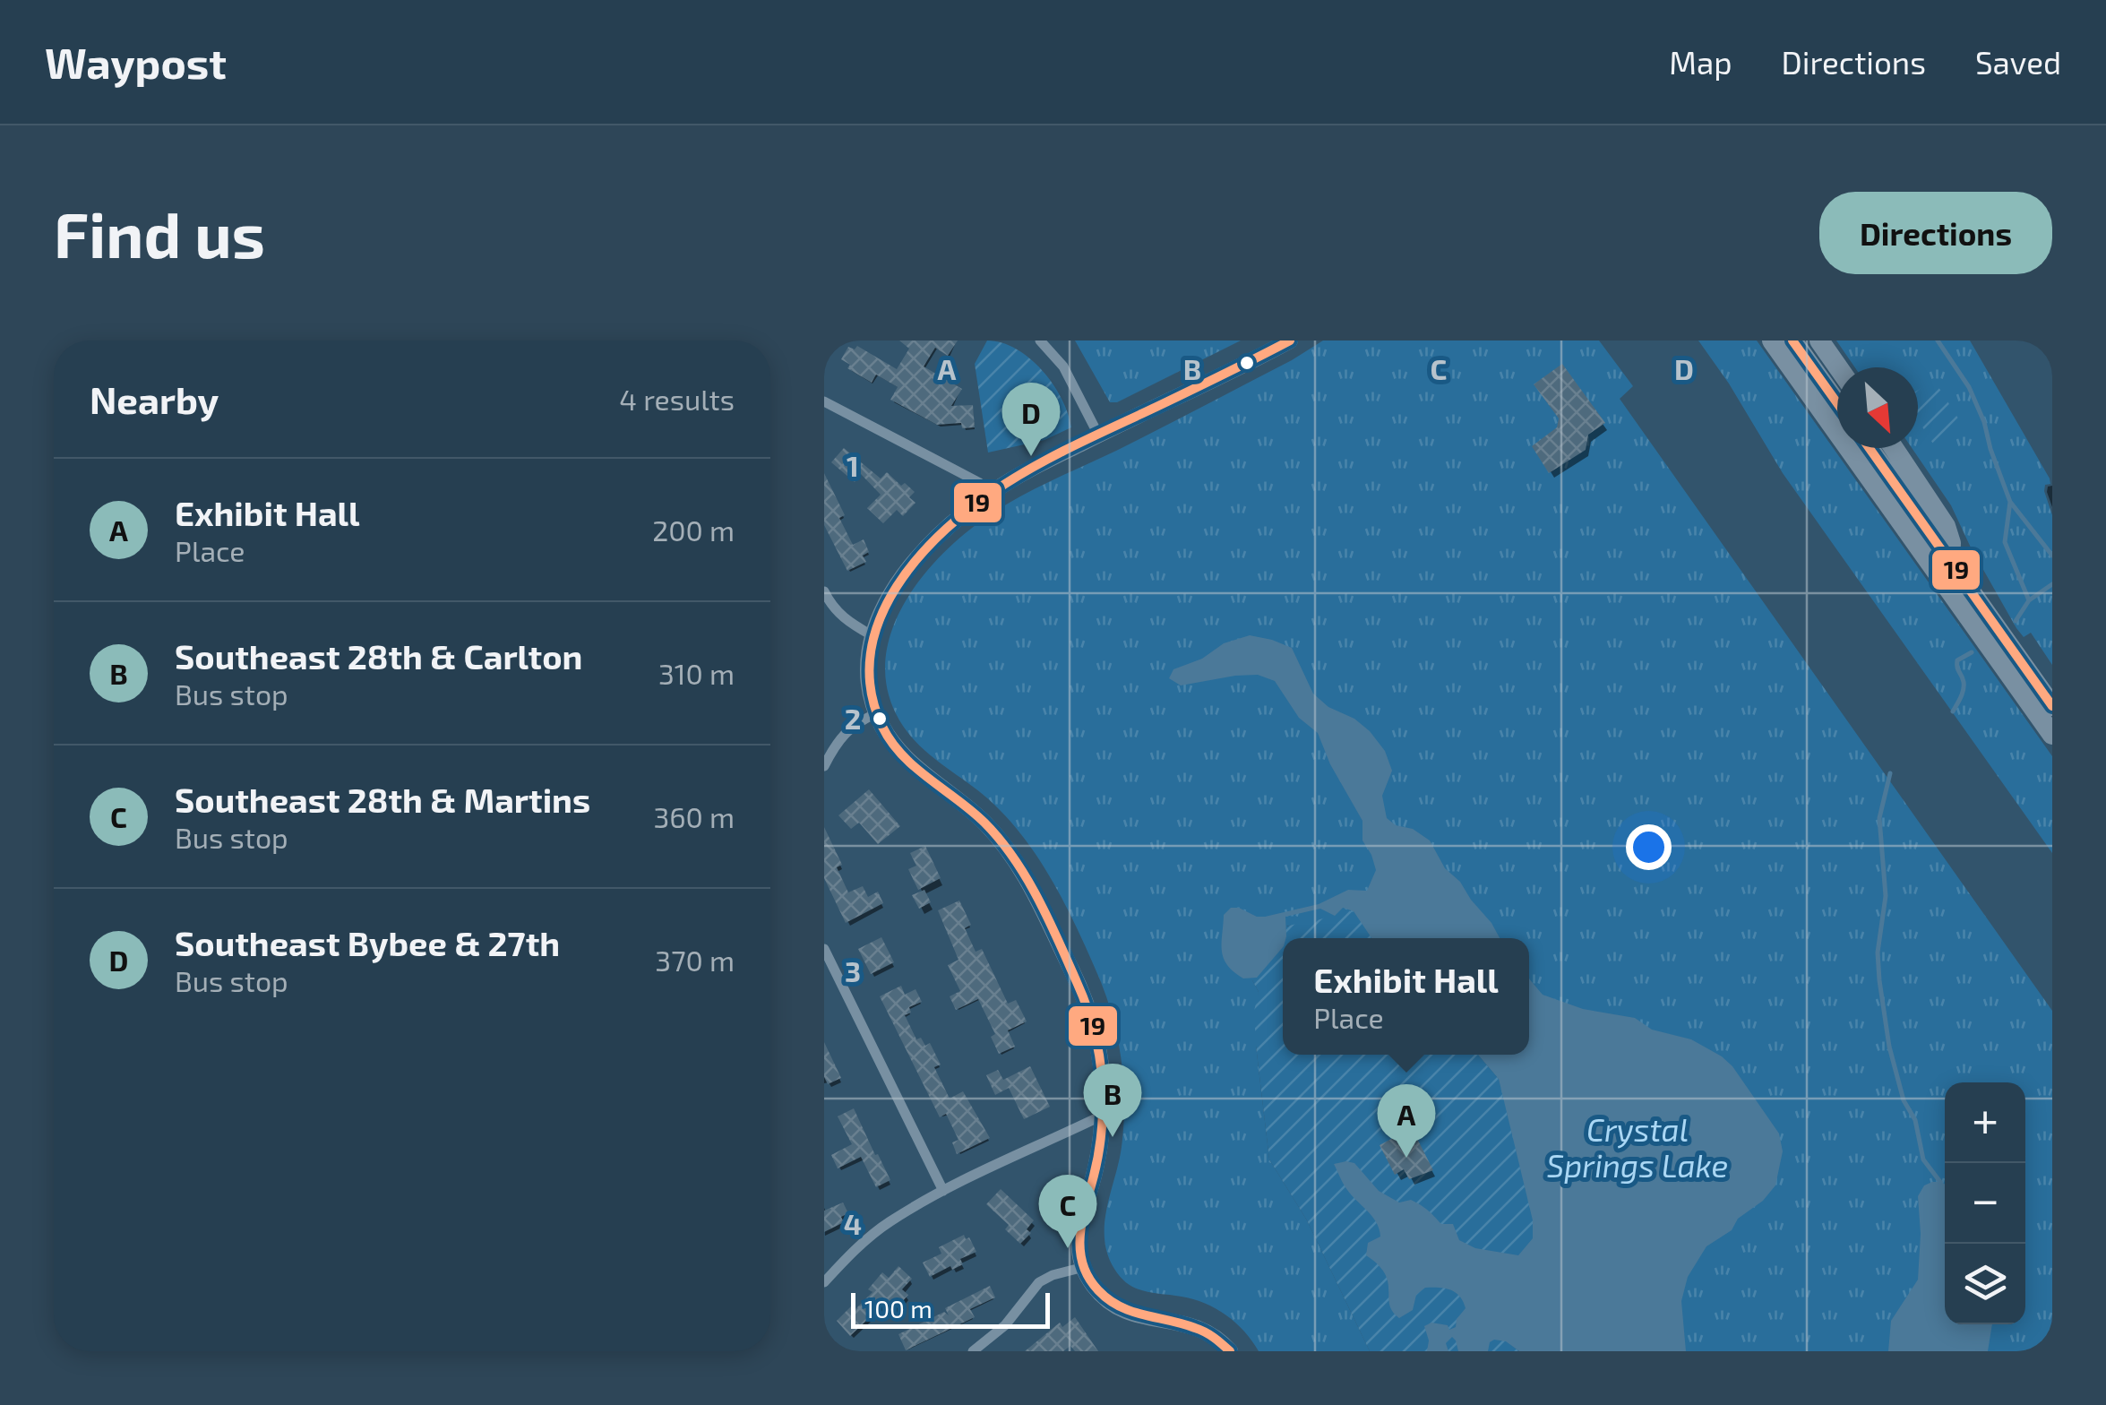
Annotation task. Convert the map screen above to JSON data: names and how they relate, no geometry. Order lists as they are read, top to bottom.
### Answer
{
  "water": ["Crystal Springs Lake"],
  "lines": ["transit line 19"],
  "scale_bar": "100 m",
  "north": "bottom right",
  "page": {
    "header": "Waypost",
    "nav": ["Map", "Directions", "Saved"],
    "buttons": "Directions",
    "title": "Find us",
    "heading": ["Nearby", "4 results"],
    "pins": [
      "D",
      "B",
      "A",
      "C"
    ],
    "list": [
      {
        "mark": "A",
        "name": "Exhibit Hall",
        "note": "Place",
        "value": "200 m"
      },
      {
        "mark": "B",
        "name": "Southeast 28th & Carlton",
        "note": "Bus stop",
        "value": "310 m"
      },
      {
        "mark": "C",
        "name": "Southeast 28th & Martins",
        "note": "Bus stop",
        "value": "360 m"
      },
      {
        "mark": "D",
        "name": "Southeast Bybee & 27th",
        "note": "Bus stop",
        "value": "370 m"
      }
    ],
    "popup": ["Exhibit Hall", "Place"],
    "map_buttons": ["+", "−"],
    "scale": "100 m"
  },
  "grid": {
    "columns": [
      "A",
      "B",
      "C",
      "D"
    ],
    "rows": [
      "1",
      "2",
      "3",
      "4"
    ]
  }
}
